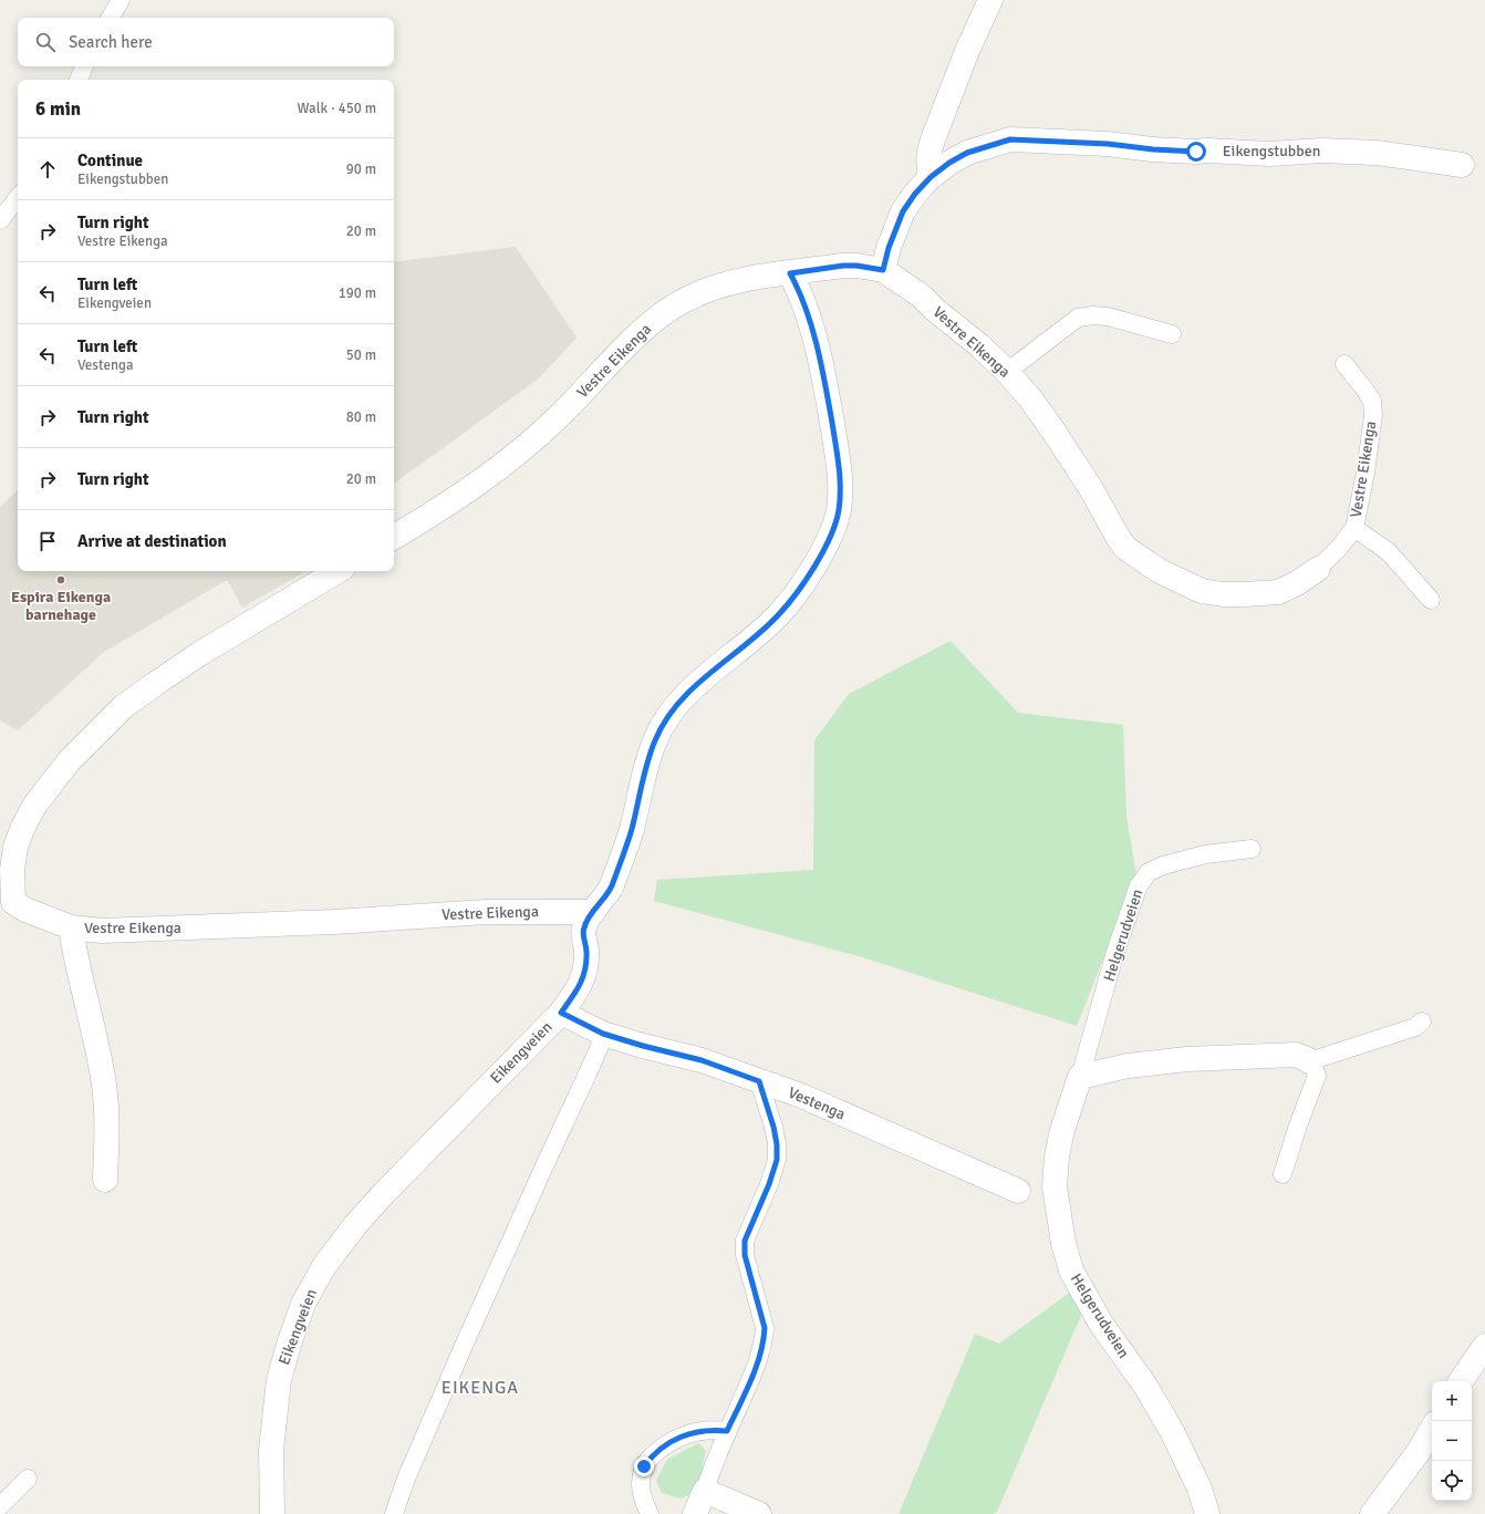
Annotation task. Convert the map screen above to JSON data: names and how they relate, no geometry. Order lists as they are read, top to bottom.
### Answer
{
  "streets": {
    "street": [
      "Eikengstubben",
      "Vestre Eikenga",
      "Helgerudveien",
      "Eikengveien",
      "Vestenga"
    ]
  },
  "crossings": [
    ["Eikengstubben", "Vestre Eikenga"],
    ["Vestre Eikenga", "Eikengveien"],
    ["Eikengveien", "Vestenga"]
  ],
  "districts": ["EIKENGA"],
  "places": ["Espira Eikenga barnehage"],
  "page": {
    "search": "Search here",
    "heading": ["6 min", "Walk · 450 m"],
    "list": [
      ["Continue", "Eikengstubben", "90 m"],
      ["Turn right", "Vestre Eikenga", "20 m"],
      ["Turn left", "Eikengveien", "190 m"],
      ["Turn left", "Vestenga", "50 m"],
      ["Turn right", "80 m"],
      ["Turn right", "20 m"],
      "Arrive at destination"
    ],
    "map_buttons": ["+", "−"]
  }
}
